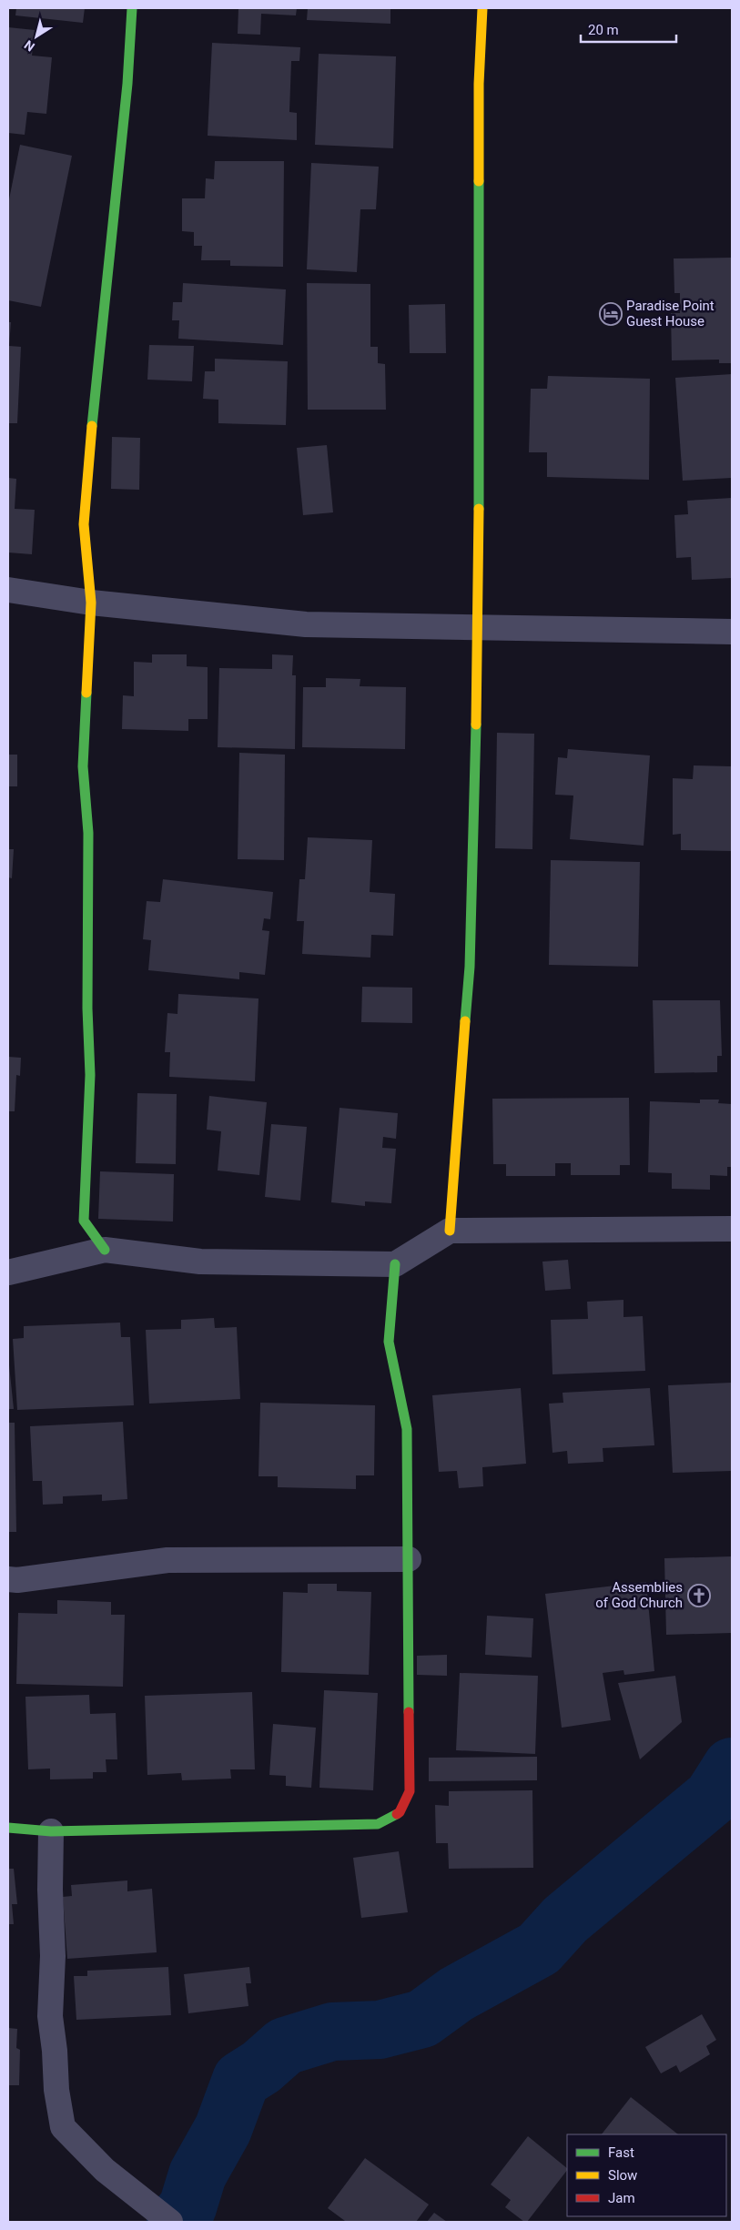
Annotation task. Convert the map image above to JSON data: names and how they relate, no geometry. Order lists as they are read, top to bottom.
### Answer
{
  "places": {
    "hotel": ["Paradise Point Guest House"],
    "church": ["Assemblies of God Church"]
  },
  "legend": ["Fast", "Slow", "Jam"],
  "scale_bar": "20 m",
  "north": "bottom left"
}
